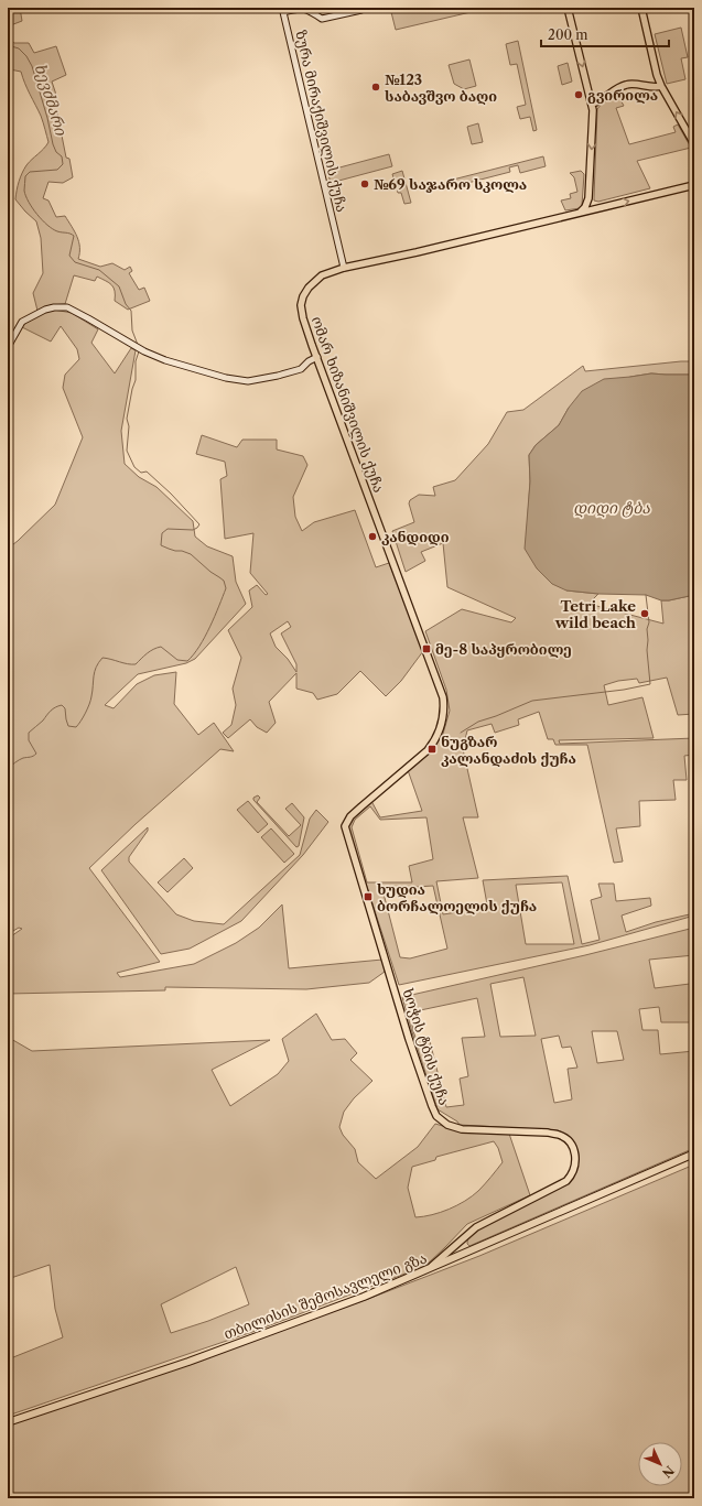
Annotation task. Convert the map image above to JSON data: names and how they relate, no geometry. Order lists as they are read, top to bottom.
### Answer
{
  "streets": {
    "highway": ["თბილისის შემოსავლელი გზა"],
    "main road": ["ომარ ხიზანიშვილის ქუჩა", "ხოჭის ტბის ქუჩა"],
    "street": ["ზურა მირაქიშვილის ქუჩა"]
  },
  "crossings": [
    ["ზურა მირაქიშვილის ქუჩა", "ომარ ხიზანიშვილის ქუჩა"],
    ["ომარ ხიზანიშვილის ქუჩა", "ხოჭის ტბის ქუჩა"],
    ["ხოჭის ტბის ქუჩა", "თბილისის შემოსავლელი გზა"]
  ],
  "water": ["ხევძმარი", "დიდი ტბა"],
  "places": {
    "other": [
      "№123 საბავშვო ბაღი",
      "გვირილა",
      "№69 საჯარო სკოლა",
      "კანდიდი",
      "Tetri Lake wild beach"
    ],
    "transit": ["მე-8 საპყრობილე", "ნუგზარ კალანდაძის ქუჩა", "ხუდია ბორჩალოელის ქუჩა"]
  },
  "scale_bar": "200 m",
  "north": "bottom right"
}
